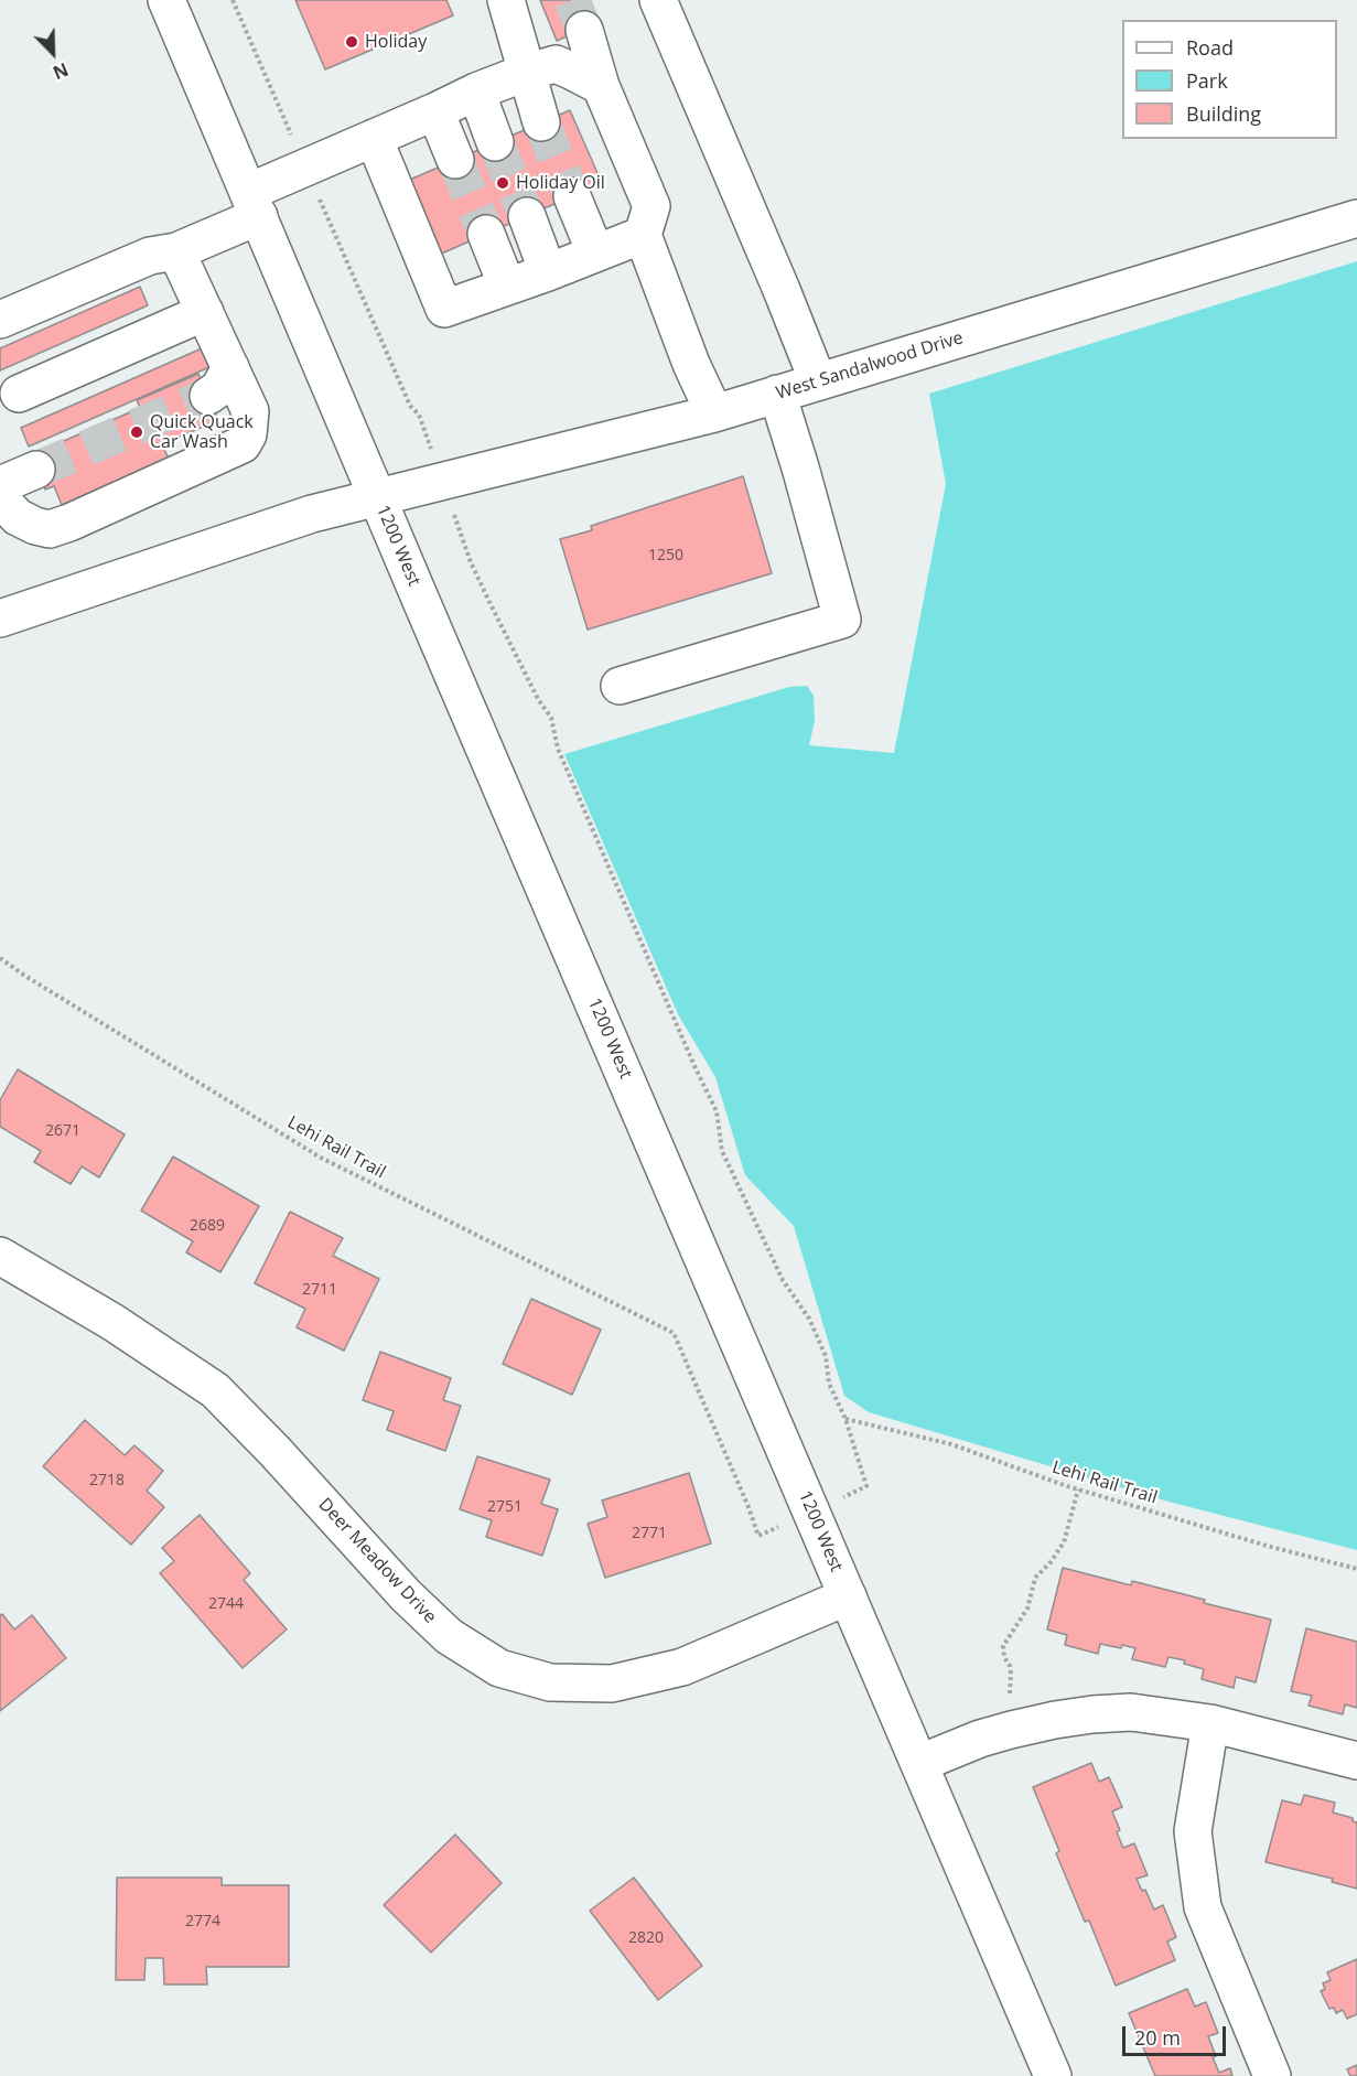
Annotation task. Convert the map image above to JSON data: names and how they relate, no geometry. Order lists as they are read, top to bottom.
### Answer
{
  "streets": {
    "street": ["West Sandalwood Drive", "1200 West", "Deer Meadow Drive"],
    "path": ["Lehi Rail Trail"]
  },
  "crossings": [
    ["West Sandalwood Drive", "1200 West"],
    ["1200 West", "Deer Meadow Drive"]
  ],
  "places": ["Holiday", "Holiday Oil", "Quick Quack Car Wash"],
  "house_numbers": [
    "1250",
    "2671",
    "2689",
    "2711",
    "2718",
    "2751",
    "2771",
    "2744",
    "2774",
    "2820"
  ],
  "legend": ["Road", "Park", "Building"],
  "scale_bar": "20 m",
  "north": "bottom right"
}
